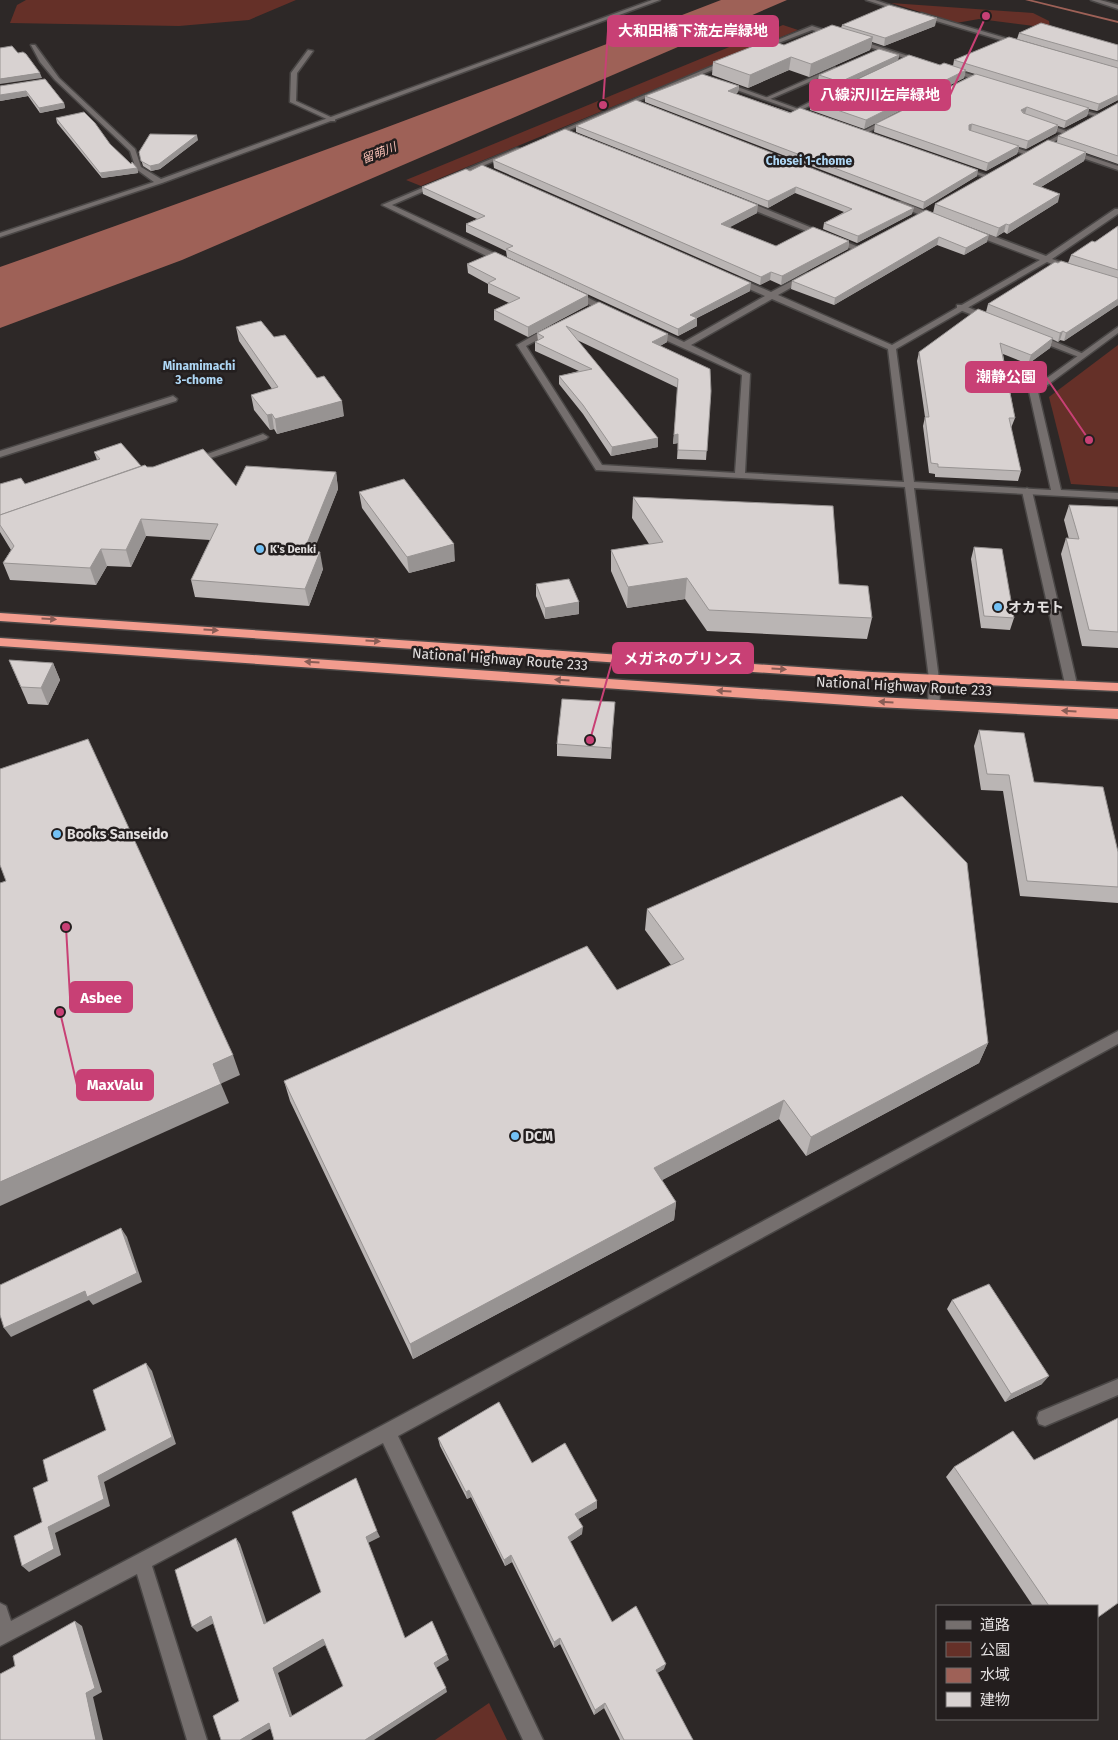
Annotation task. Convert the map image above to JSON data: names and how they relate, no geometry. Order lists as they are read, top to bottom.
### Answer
{
  "streets": {
    "highway": ["National Highway Route 233"]
  },
  "districts": ["Chosei 1-chome", "Minamimachi 3-chome"],
  "water": ["留萌川"],
  "places": [
    "八線沢川左岸緑地",
    "大和田橋下流左岸緑地",
    "潮静公園",
    "K's Denki",
    "オカモト",
    "メガネのプリンス",
    "Books Sanseido",
    "Asbee",
    "MaxValu",
    "DCM"
  ],
  "legend": [
    "道路",
    "公園",
    "水域",
    "建物"
  ]
}
